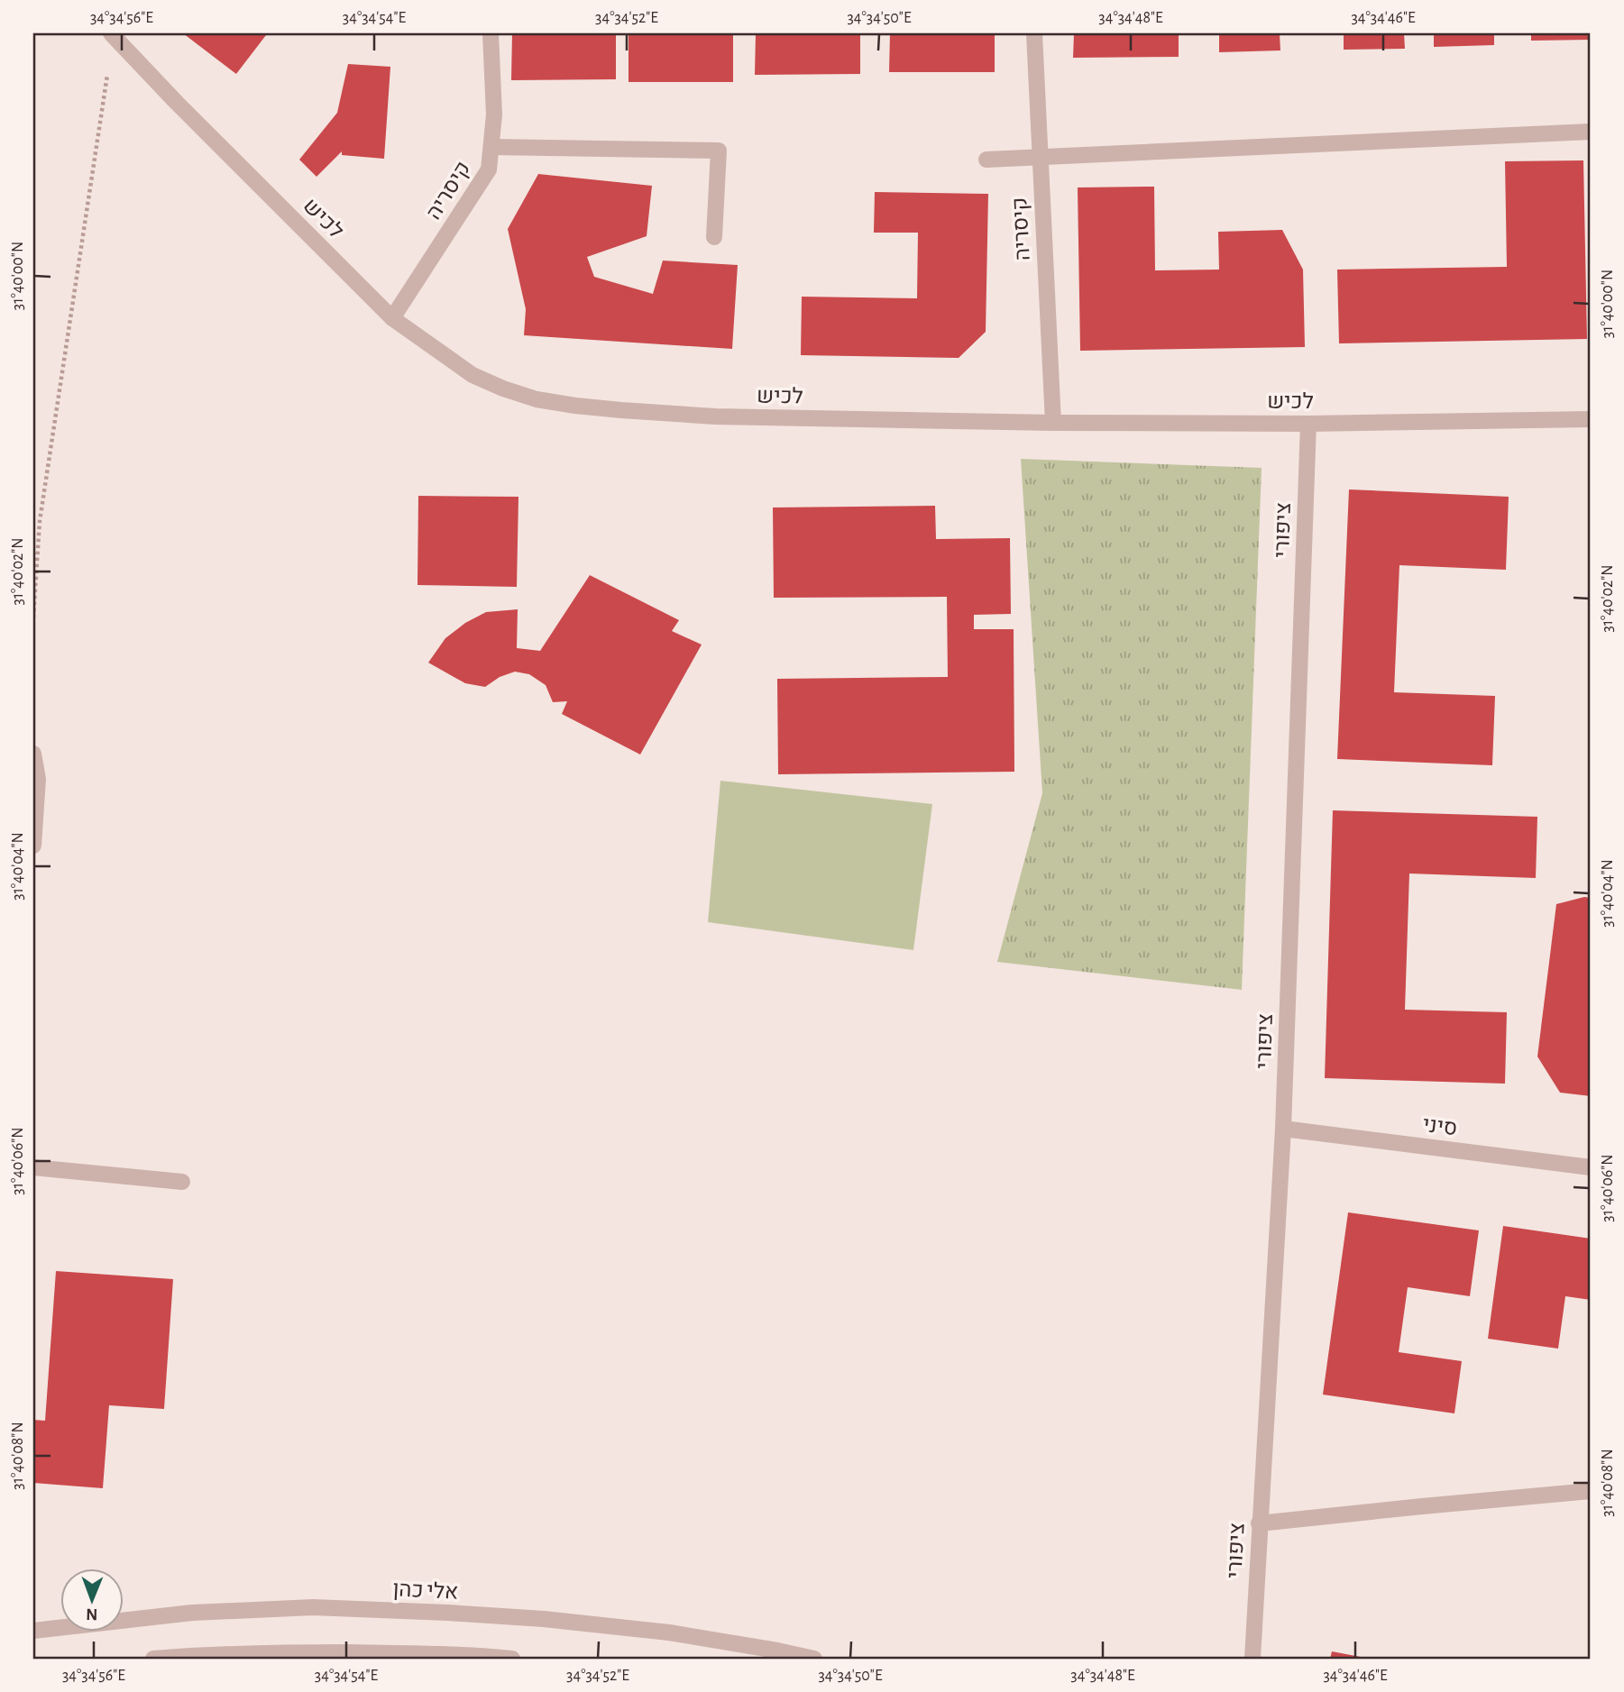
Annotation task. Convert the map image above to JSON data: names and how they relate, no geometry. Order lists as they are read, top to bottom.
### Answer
{
  "streets": {
    "street": [
      "קיסריה",
      "לכיש",
      "ציפורי",
      "סיני",
      "אלי כהן"
    ]
  },
  "crossings": [
    ["קיסריה", "לכיש"],
    ["לכיש", "ציפורי"],
    ["ציפורי", "סיני"]
  ],
  "north": "bottom",
  "coordinates": [
    "34°34'56\"E",
    "34°34'54\"E",
    "34°34'52\"E",
    "34°34'50\"E",
    "34°34'48\"E",
    "34°34'46\"E",
    "31°40'00\"N",
    "31°40'02\"N",
    "31°40'04\"N",
    "31°40'06\"N",
    "31°40'08\"N"
  ]
}
